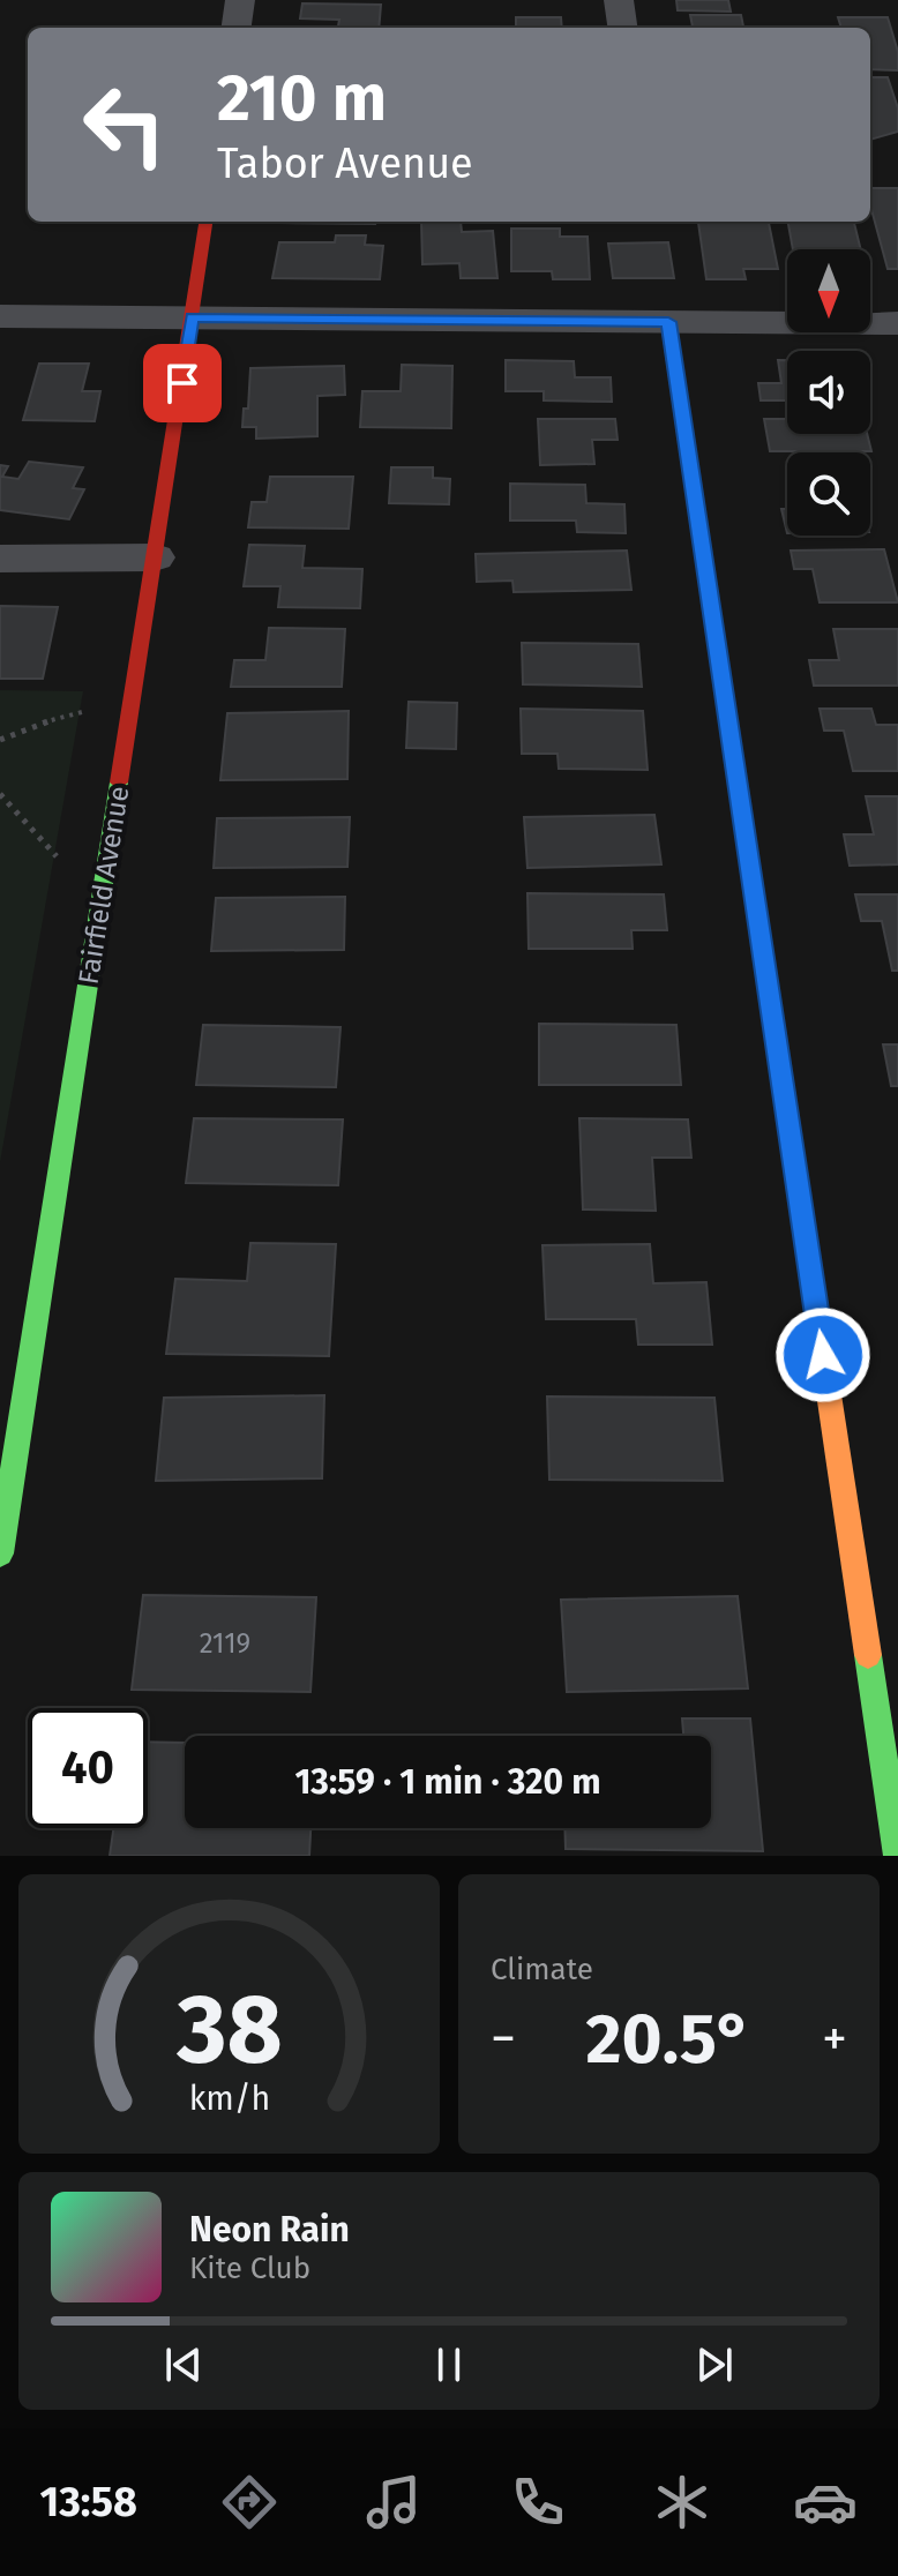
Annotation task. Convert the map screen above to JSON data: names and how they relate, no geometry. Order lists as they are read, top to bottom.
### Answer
{
  "streets": {
    "street": ["Fairfield Avenue"]
  },
  "house_numbers": ["2119"],
  "north": "bottom",
  "page": {
    "turn": ["210 m", "Tabor Avenue"],
    "limit": "40",
    "trip": "13:59 · 1 min · 320 m",
    "tile": "Climate",
    "heat": ["−", "20.5°", "+"],
    "song": ["Neon Rain", "Kite Club"],
    "tabs": "13:58",
    "gauge": ["38", "km/h"]
  }
}
